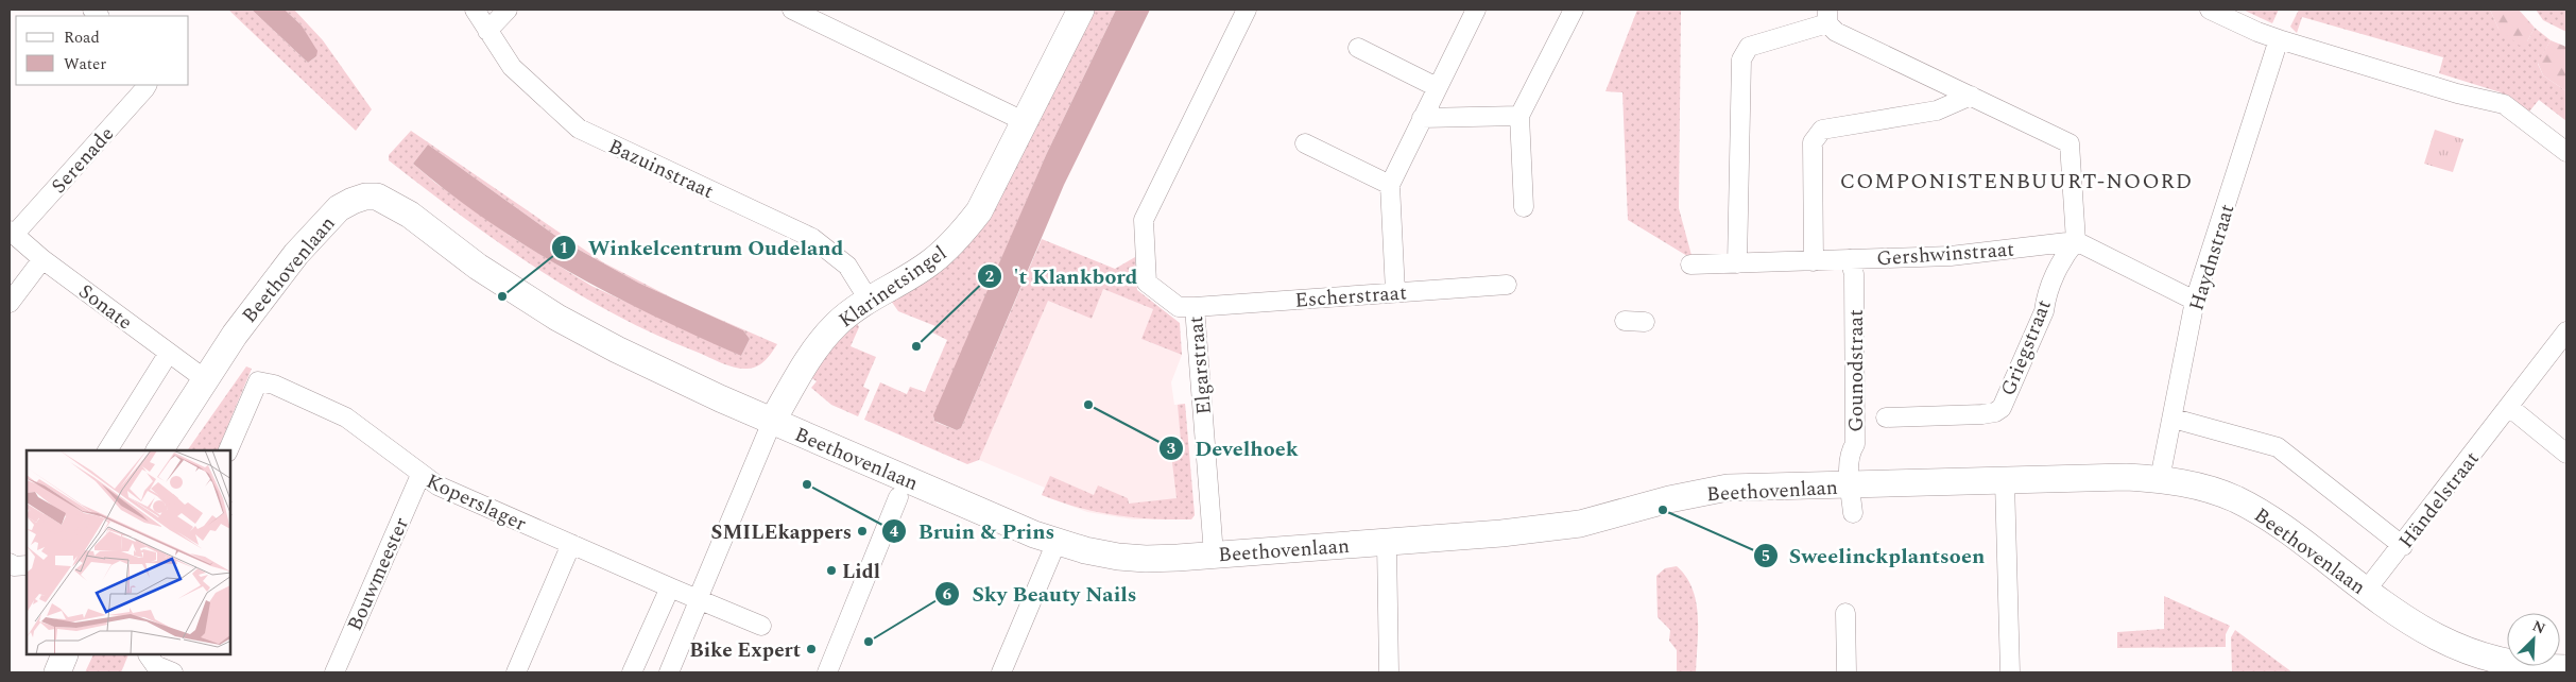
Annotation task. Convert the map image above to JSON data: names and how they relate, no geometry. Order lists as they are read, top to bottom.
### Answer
{
  "streets": {
    "street": [
      "Serenade",
      "Bazuinstraat",
      "Gershwinstraat",
      "Haydnstraat",
      "Beethovenlaan",
      "Klarinetsingel",
      "Escherstraat",
      "Sonate",
      "Griegstraat",
      "Elgarstraat",
      "Gounodstraat",
      "Händelstraat",
      "Koperslager",
      "Bouwmeester"
    ]
  },
  "crossings": [
    ["Serenade", "Sonate"],
    ["Bazuinstraat", "Klarinetsingel"],
    ["Gershwinstraat", "Griegstraat"],
    ["Gershwinstraat", "Gounodstraat"],
    ["Haydnstraat", "Beethovenlaan"],
    ["Beethovenlaan", "Klarinetsingel"],
    ["Beethovenlaan", "Sonate"],
    ["Beethovenlaan", "Elgarstraat"],
    ["Beethovenlaan", "Gounodstraat"],
    ["Beethovenlaan", "Händelstraat"],
    ["Escherstraat", "Elgarstraat"],
    ["Koperslager", "Bouwmeester"]
  ],
  "districts": ["COMPONISTENBUURT-NOORD"],
  "places": [
    "Winkelcentrum Oudeland",
    "'t Klankbord",
    "Develhoek",
    "Bruin & Prins",
    "Sweelinckplantsoen",
    "SMILEkappers",
    "Lidl",
    "Sky Beauty Nails",
    "Bike Expert"
  ],
  "legend": ["Road", "Water"],
  "north": "top right"
}
